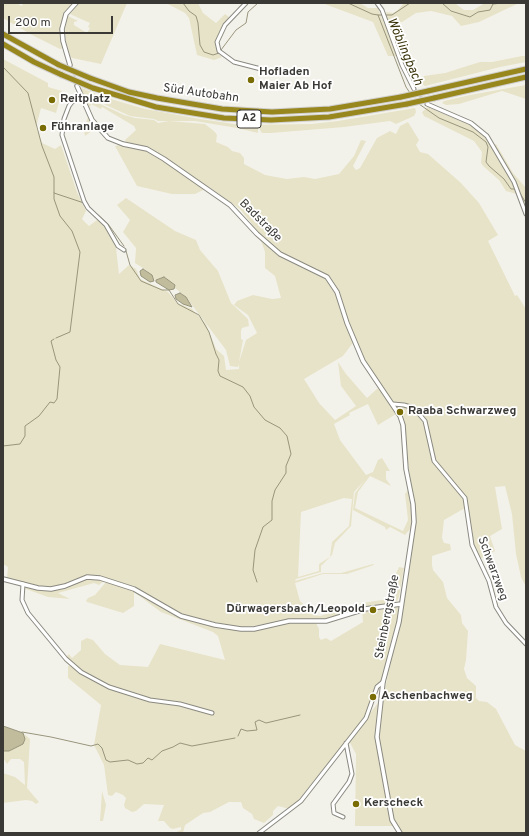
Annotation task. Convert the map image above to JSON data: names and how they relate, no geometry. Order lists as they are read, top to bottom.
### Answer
{
  "streets": {
    "highway": ["Süd Autobahn", "A2"],
    "street": ["Badstraße", "Schwarzweg", "Steinbergstraße"]
  },
  "crossings": [
    ["Badstraße", "Schwarzweg"],
    ["Badstraße", "Steinbergstraße"],
    ["Schwarzweg", "Steinbergstraße"]
  ],
  "water": ["Wöblingbach"],
  "places": [
    "Hofladen Maier Ab Hof",
    "Reitplatz",
    "Führanlage",
    "Raaba Schwarzweg",
    "Dürwagersbach/Leopold",
    "Aschenbachweg",
    "Kerscheck"
  ],
  "scale_bar": "200 m"
}
